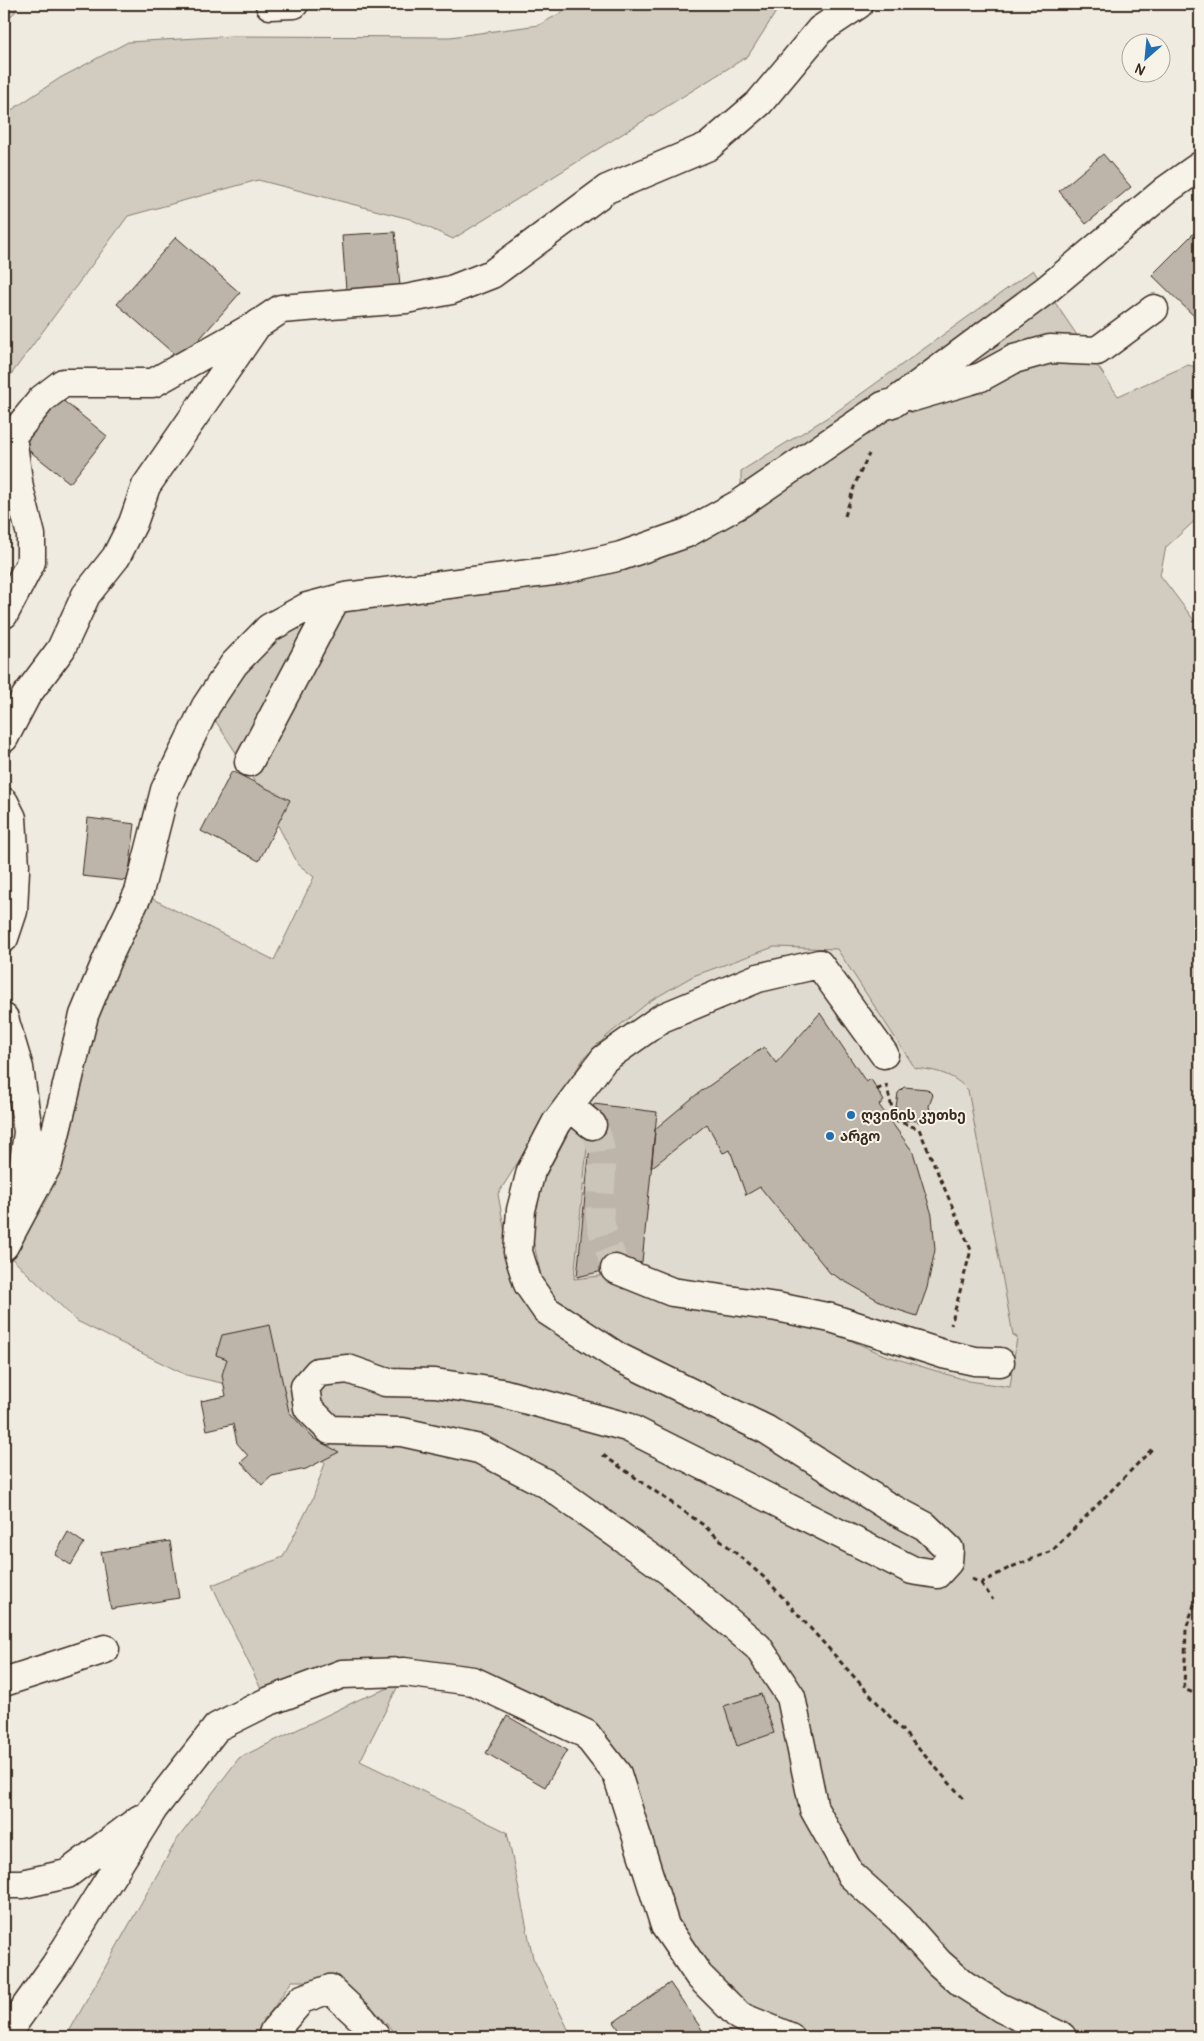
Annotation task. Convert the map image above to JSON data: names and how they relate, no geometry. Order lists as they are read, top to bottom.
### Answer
{
  "places": ["ღვინის კუთხე", "არგო"],
  "north": "bottom left"
}
